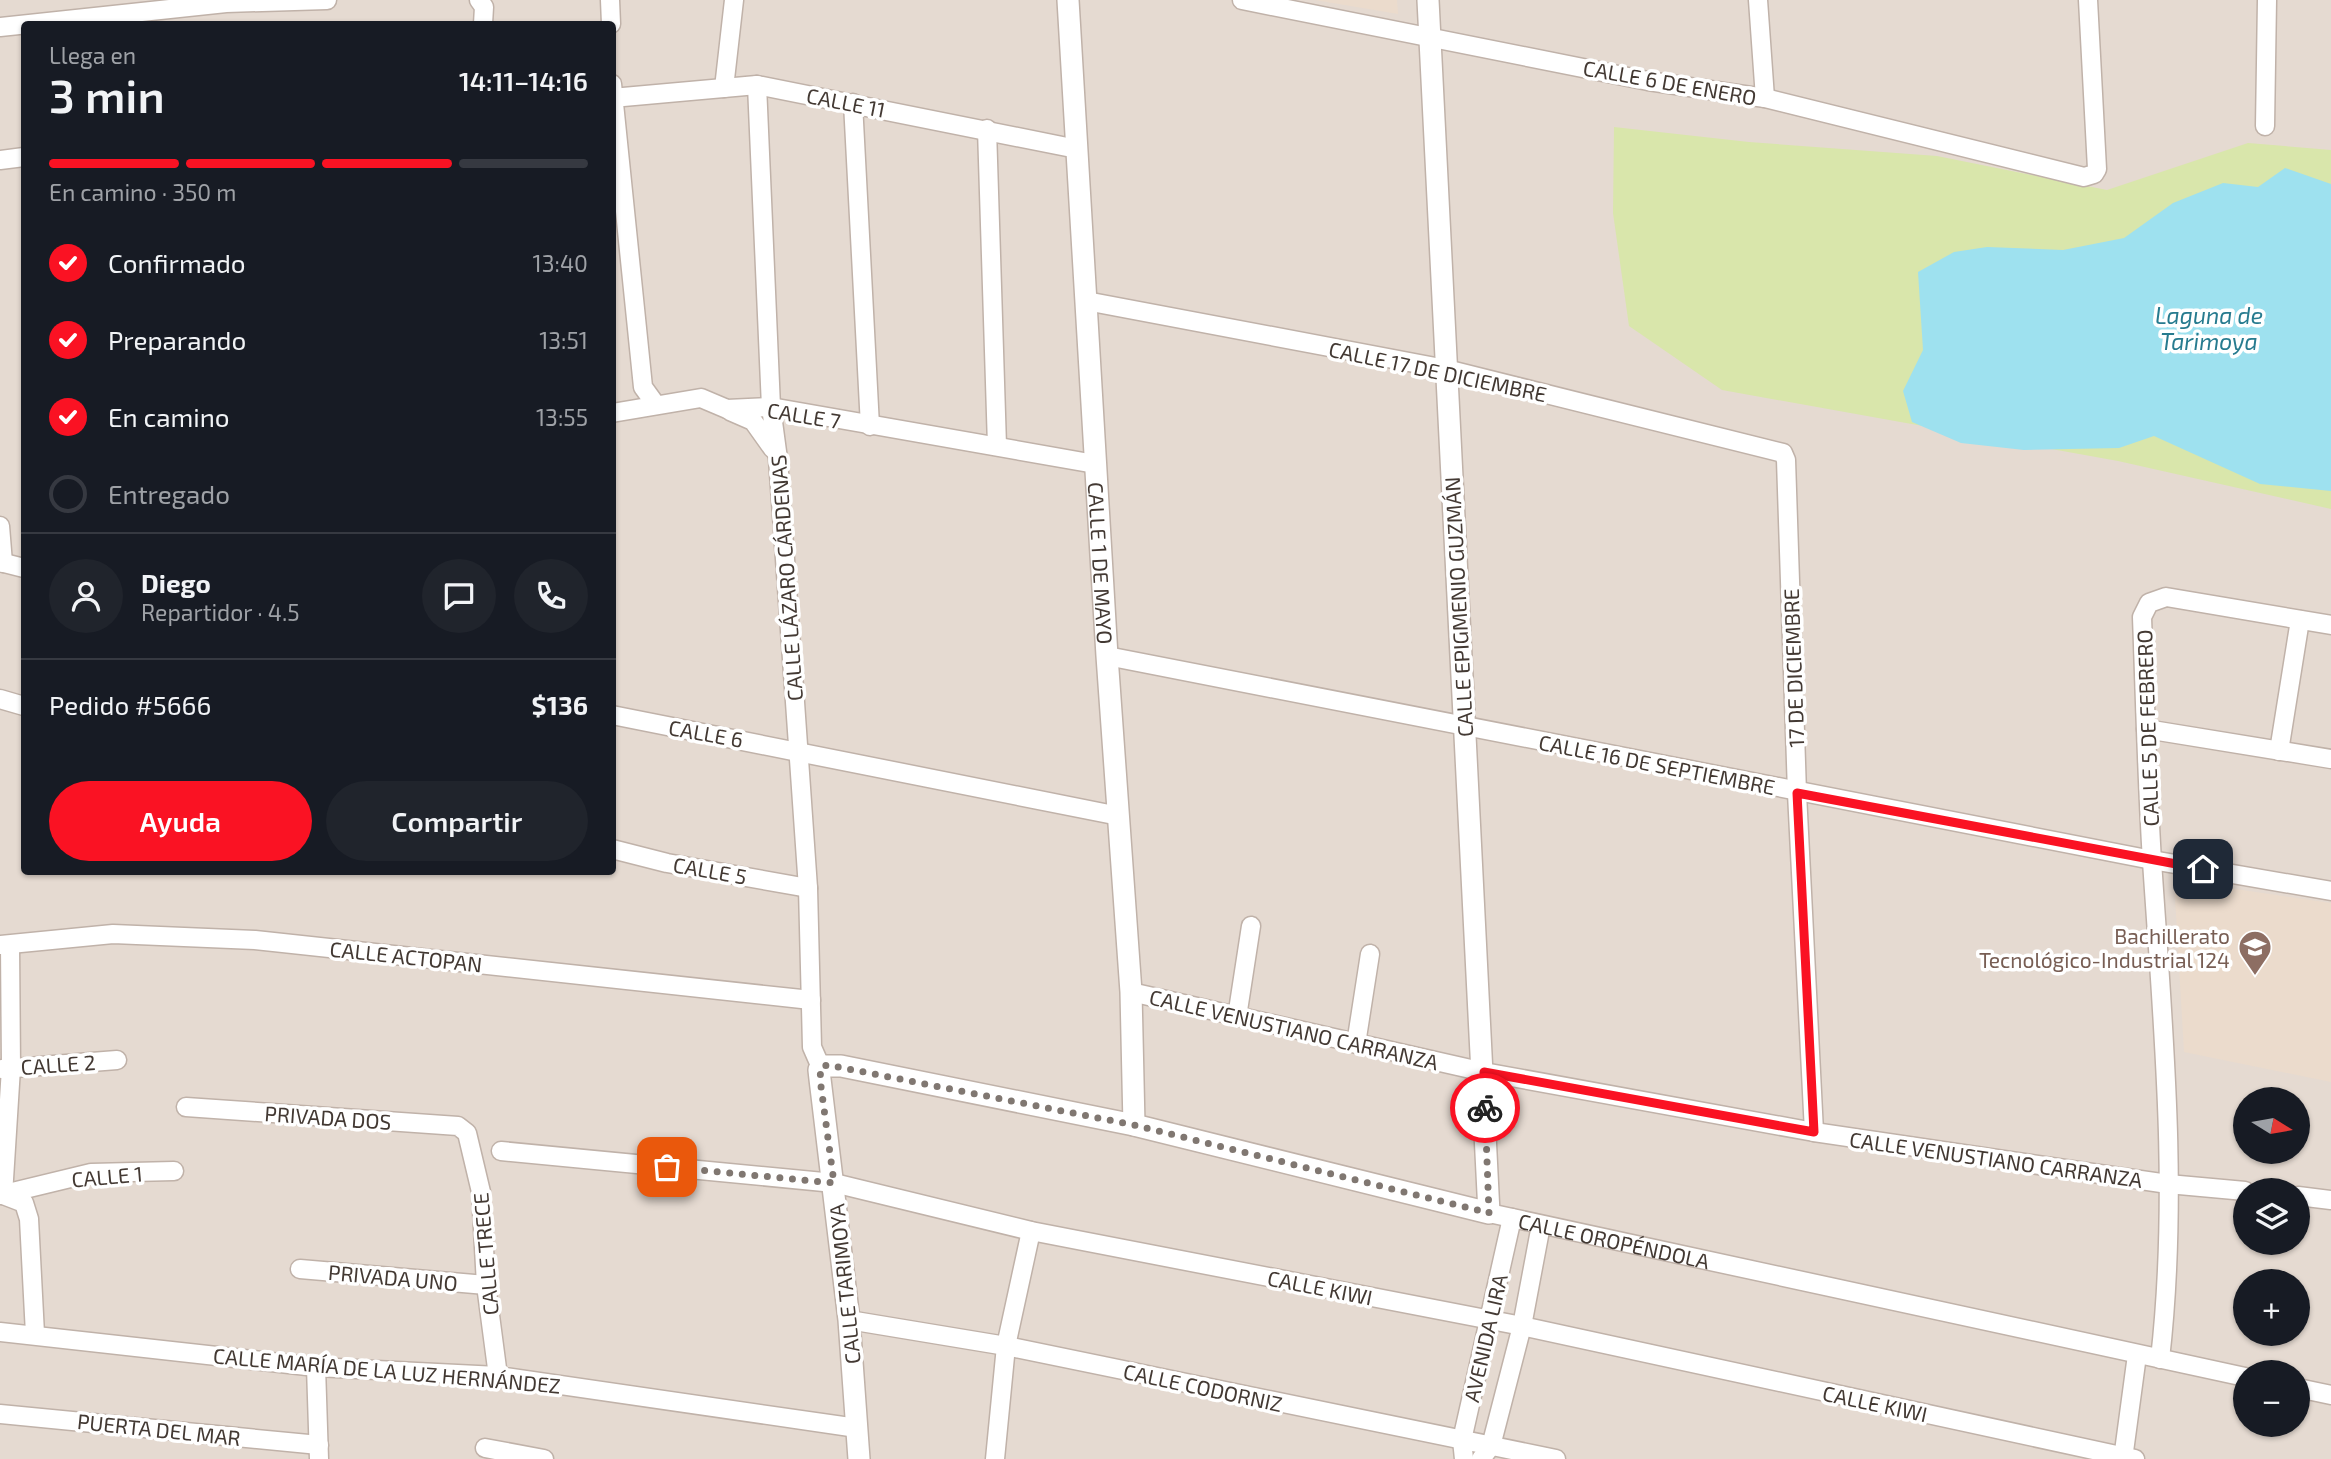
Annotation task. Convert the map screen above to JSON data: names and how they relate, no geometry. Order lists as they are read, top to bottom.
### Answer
{
  "streets": {
    "street": [
      "CALLE 6 DE ENERO",
      "CALLE 11",
      "CALLE 17 DE DICIEMBRE",
      "CALLE 7",
      "CALLE 1 DE MAYO",
      "CALLE LÁZARO CÁRDENAS",
      "CALLE EPIGMENIO GUZMÁN",
      "17 DE DICIEMBRE",
      "CALLE 5 DE FEBRERO",
      "CALLE 6",
      "CALLE 16 DE SEPTIEMBRE",
      "CALLE 5",
      "CALLE ACTOPAN",
      "CALLE VENUSTIANO CARRANZA",
      "CALLE 2",
      "PRIVADA DOS",
      "CALLE 1",
      "CALLE OROPÉNDOLA",
      "CALLE TRECE",
      "PRIVADA UNO",
      "CALLE TARIMOYA",
      "CALLE KIWI",
      "AVENIDA LIRA",
      "CALLE MARÍA DE LA LUZ HERNÁNDEZ",
      "CALLE CODORNIZ",
      "PUERTA DEL MAR"
    ]
  },
  "crossings": [
    ["CALLE 6 DE ENERO", "CALLE EPIGMENIO GUZMÁN"],
    ["CALLE 11", "CALLE 1 DE MAYO"],
    ["CALLE 11", "CALLE LÁZARO CÁRDENAS"],
    ["CALLE 17 DE DICIEMBRE", "CALLE 1 DE MAYO"],
    ["CALLE 17 DE DICIEMBRE", "CALLE EPIGMENIO GUZMÁN"],
    ["CALLE 17 DE DICIEMBRE", "17 DE DICIEMBRE"],
    ["CALLE 7", "CALLE 1 DE MAYO"],
    ["CALLE 7", "CALLE LÁZARO CÁRDENAS"],
    ["CALLE 1 DE MAYO", "CALLE 6"],
    ["CALLE 1 DE MAYO", "CALLE 16 DE SEPTIEMBRE"],
    ["CALLE 1 DE MAYO", "CALLE VENUSTIANO CARRANZA"],
    ["CALLE 1 DE MAYO", "CALLE OROPÉNDOLA"],
    ["CALLE LÁZARO CÁRDENAS", "CALLE 6"],
    ["CALLE LÁZARO CÁRDENAS", "CALLE 5"],
    ["CALLE LÁZARO CÁRDENAS", "CALLE ACTOPAN"],
    ["CALLE LÁZARO CÁRDENAS", "CALLE OROPÉNDOLA"],
    ["CALLE LÁZARO CÁRDENAS", "CALLE TARIMOYA"],
    ["CALLE EPIGMENIO GUZMÁN", "CALLE 16 DE SEPTIEMBRE"],
    ["CALLE EPIGMENIO GUZMÁN", "CALLE VENUSTIANO CARRANZA"],
    ["CALLE EPIGMENIO GUZMÁN", "CALLE OROPÉNDOLA"],
    ["17 DE DICIEMBRE", "CALLE 16 DE SEPTIEMBRE"],
    ["17 DE DICIEMBRE", "CALLE VENUSTIANO CARRANZA"],
    ["CALLE 5 DE FEBRERO", "CALLE 16 DE SEPTIEMBRE"],
    ["CALLE 5 DE FEBRERO", "CALLE VENUSTIANO CARRANZA"],
    ["CALLE 5 DE FEBRERO", "CALLE OROPÉNDOLA"],
    ["PRIVADA DOS", "CALLE TRECE"],
    ["CALLE OROPÉNDOLA", "CALLE TARIMOYA"],
    ["CALLE OROPÉNDOLA", "AVENIDA LIRA"],
    ["CALLE TRECE", "PRIVADA UNO"],
    ["CALLE TRECE", "CALLE MARÍA DE LA LUZ HERNÁNDEZ"],
    ["CALLE TARIMOYA", "CALLE KIWI"],
    ["CALLE TARIMOYA", "CALLE MARÍA DE LA LUZ HERNÁNDEZ"],
    ["CALLE TARIMOYA", "CALLE CODORNIZ"],
    ["CALLE KIWI", "AVENIDA LIRA"],
    ["AVENIDA LIRA", "CALLE CODORNIZ"]
  ],
  "water": ["Laguna de Tarimoya"],
  "places": {
    "school or university": ["Bachillerato Tecnológico-Industrial 124"]
  },
  "north": "right",
  "page": {
    "heading": ["3 min", "Llega en", "14:11–14:16"],
    "panel": [
      "Diego",
      "Repartidor · 4.5",
      "Pedido #5666",
      "$136"
    ],
    "bar": "En camino · 350 m",
    "list": [
      ["Confirmado", "13:40"],
      ["Preparando", "13:51"],
      ["En camino", "13:55"],
      "Entregado"
    ],
    "buttons": ["Ayuda", "Compartir"],
    "map_buttons": ["+", "−"]
  }
}
